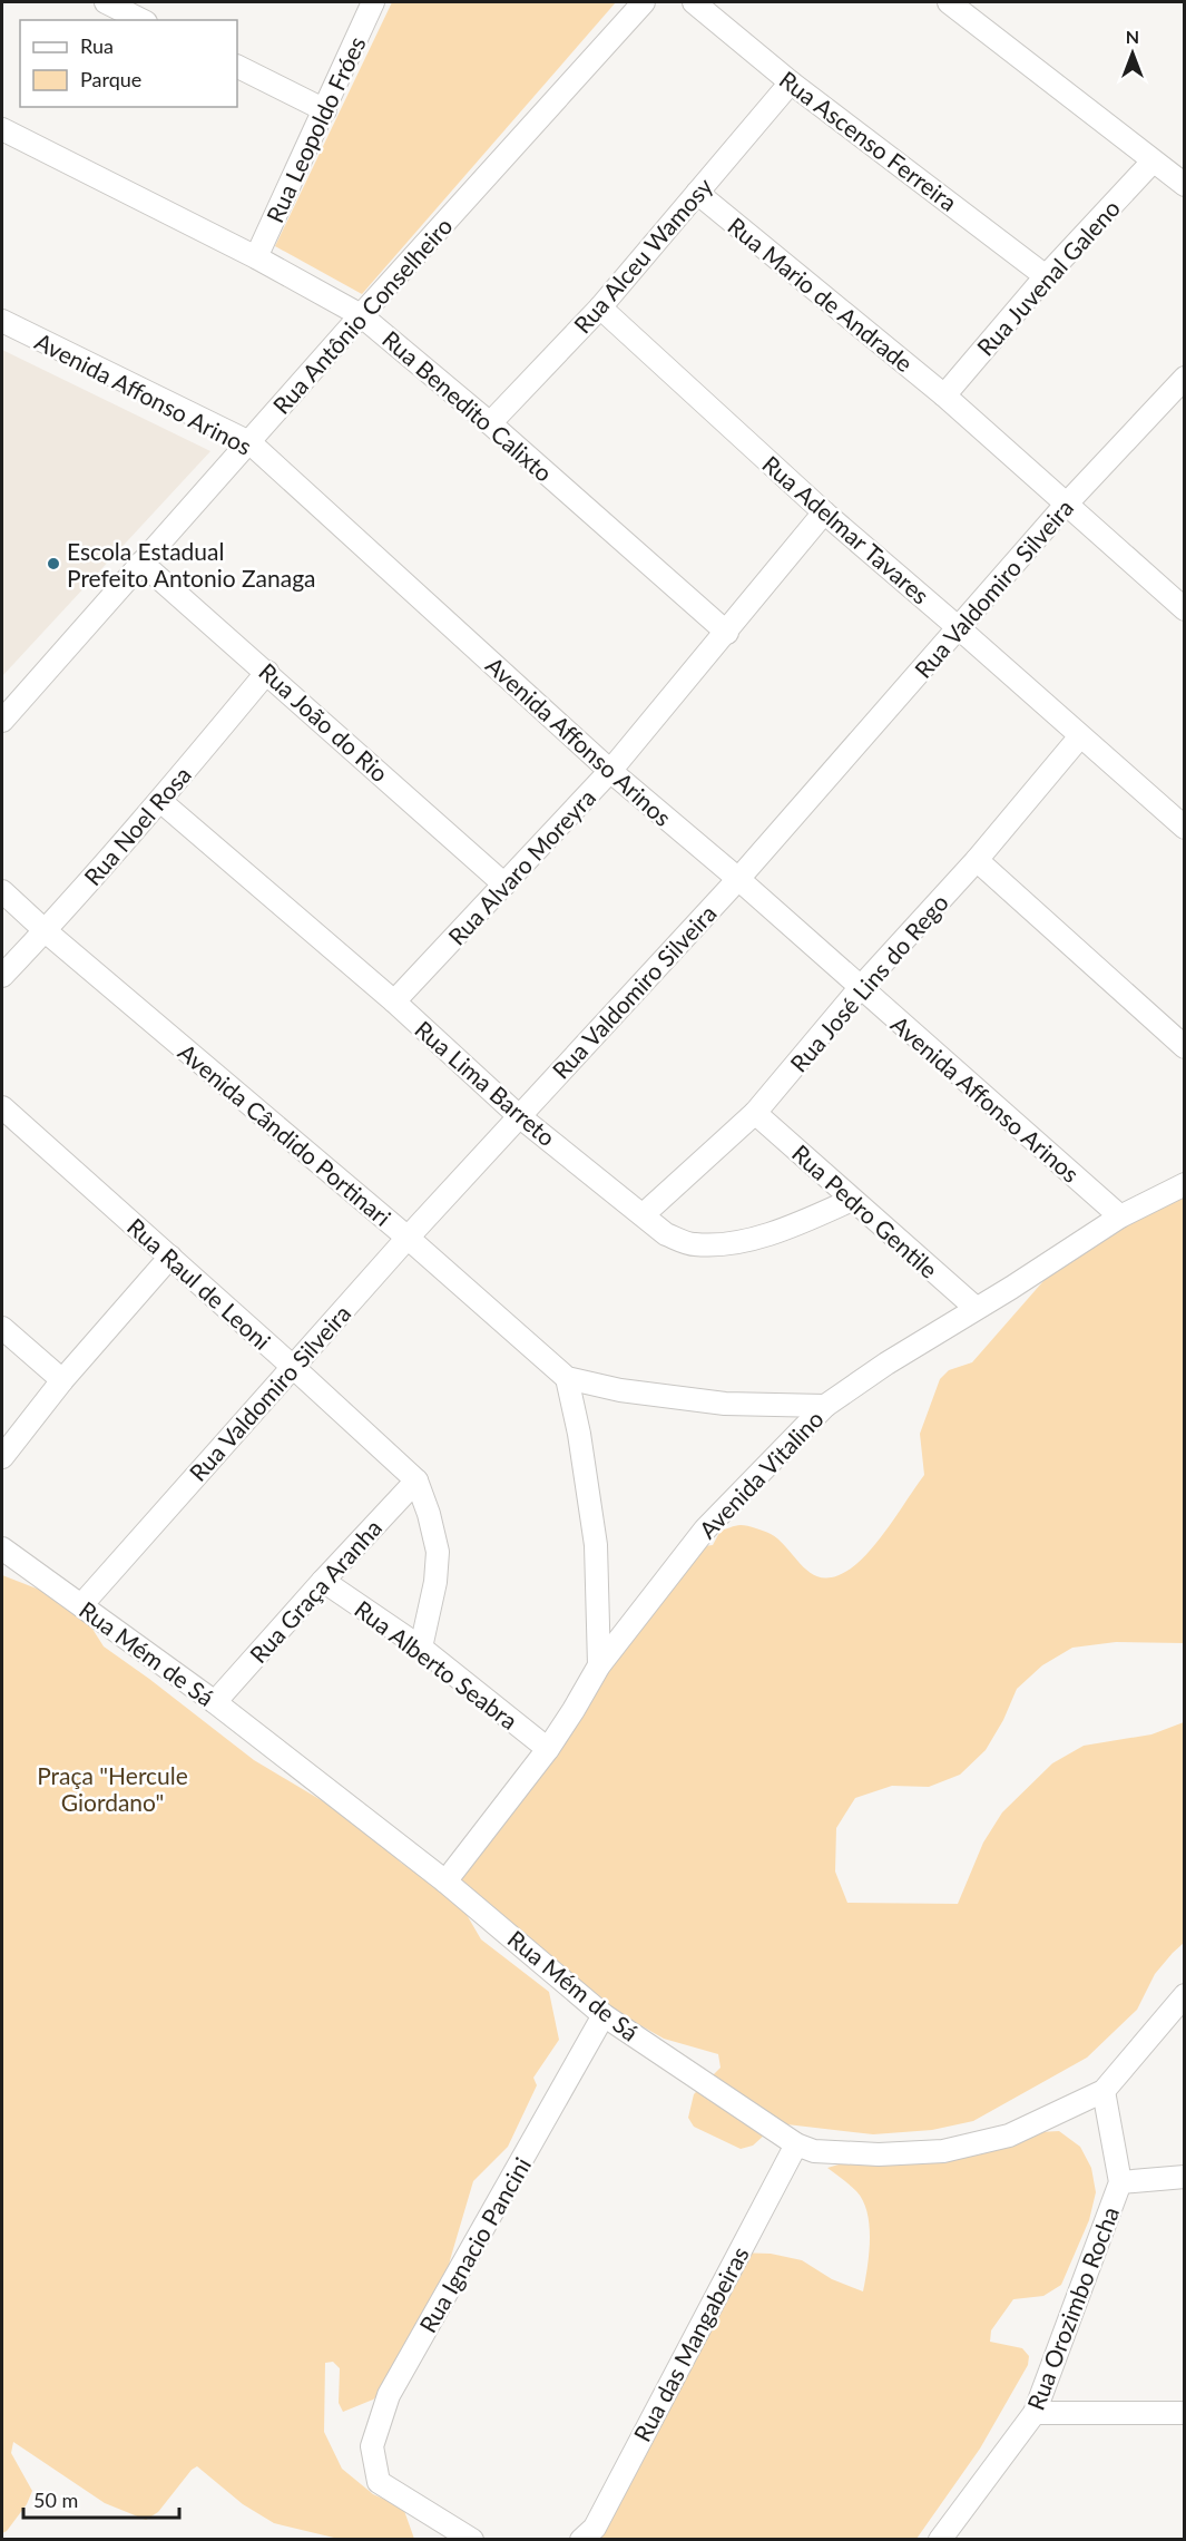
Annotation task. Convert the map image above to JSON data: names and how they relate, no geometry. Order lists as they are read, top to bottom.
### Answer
{
  "streets": {
    "street": [
      "Rua Leopoldo Fróes",
      "Rua Ascenso Ferreira",
      "Rua Alceu Wamosy",
      "Rua Juvenal Galeno",
      "Rua Mario de Andrade",
      "Rua Antônio Conselheiro",
      "Avenida Affonso Arinos",
      "Rua Benedito Calixto",
      "Rua Adelmar Tavares",
      "Rua Valdomiro Silveira",
      "Rua João do Rio",
      "Rua Noel Rosa",
      "Rua Alvaro Moreyra",
      "Rua José Lins do Rego",
      "Rua Lima Barreto",
      "Avenida Cândido Portinari",
      "Rua Pedro Gentile",
      "Rua Raul de Leoni",
      "Avenida Vitalino",
      "Rua Graça Aranha",
      "Rua Mém de Sá",
      "Rua Alberto Seabra",
      "Rua Ignacio Pancini",
      "Rua Orozimbo Rocha",
      "Rua das Mangabeiras"
    ]
  },
  "crossings": [
    ["Rua Leopoldo Fróes", "Rua Benedito Calixto"],
    ["Rua Ascenso Ferreira", "Rua Alceu Wamosy"],
    ["Rua Ascenso Ferreira", "Rua Juvenal Galeno"],
    ["Rua Alceu Wamosy", "Rua Mario de Andrade"],
    ["Rua Alceu Wamosy", "Rua Benedito Calixto"],
    ["Rua Alceu Wamosy", "Rua Adelmar Tavares"],
    ["Rua Juvenal Galeno", "Rua Mario de Andrade"],
    ["Rua Mario de Andrade", "Rua Valdomiro Silveira"],
    ["Rua Antônio Conselheiro", "Avenida Affonso Arinos"],
    ["Rua Antônio Conselheiro", "Rua Benedito Calixto"],
    ["Rua Antônio Conselheiro", "Rua João do Rio"],
    ["Avenida Affonso Arinos", "Rua Valdomiro Silveira"],
    ["Avenida Affonso Arinos", "Rua Alvaro Moreyra"],
    ["Avenida Affonso Arinos", "Rua José Lins do Rego"],
    ["Avenida Affonso Arinos", "Avenida Vitalino"],
    ["Rua Benedito Calixto", "Rua Alvaro Moreyra"],
    ["Rua Adelmar Tavares", "Rua Valdomiro Silveira"],
    ["Rua Adelmar Tavares", "Rua Alvaro Moreyra"],
    ["Rua Adelmar Tavares", "Rua José Lins do Rego"],
    ["Rua Valdomiro Silveira", "Rua Lima Barreto"],
    ["Rua Valdomiro Silveira", "Avenida Cândido Portinari"],
    ["Rua Valdomiro Silveira", "Rua Raul de Leoni"],
    ["Rua Valdomiro Silveira", "Rua Mém de Sá"],
    ["Rua João do Rio", "Rua Noel Rosa"],
    ["Rua João do Rio", "Rua Alvaro Moreyra"],
    ["Rua Noel Rosa", "Rua Lima Barreto"],
    ["Rua Noel Rosa", "Avenida Cândido Portinari"],
    ["Rua Alvaro Moreyra", "Rua Lima Barreto"],
    ["Rua José Lins do Rego", "Rua Lima Barreto"],
    ["Rua José Lins do Rego", "Rua Pedro Gentile"],
    ["Rua Lima Barreto", "Rua Pedro Gentile"],
    ["Avenida Cândido Portinari", "Avenida Vitalino"],
    ["Rua Pedro Gentile", "Avenida Vitalino"],
    ["Rua Raul de Leoni", "Rua Graça Aranha"],
    ["Rua Raul de Leoni", "Rua Alberto Seabra"],
    ["Avenida Vitalino", "Rua Mém de Sá"],
    ["Avenida Vitalino", "Rua Alberto Seabra"],
    ["Rua Graça Aranha", "Rua Mém de Sá"],
    ["Rua Graça Aranha", "Rua Alberto Seabra"],
    ["Rua Mém de Sá", "Rua Ignacio Pancini"],
    ["Rua Mém de Sá", "Rua Orozimbo Rocha"],
    ["Rua Mém de Sá", "Rua das Mangabeiras"]
  ],
  "parks": ["Praça \"Hercule Giordano\""],
  "places": ["Escola Estadual Prefeito Antonio Zanaga"],
  "legend": ["Rua", "Parque"],
  "scale_bar": "50 m",
  "north": "top"
}
